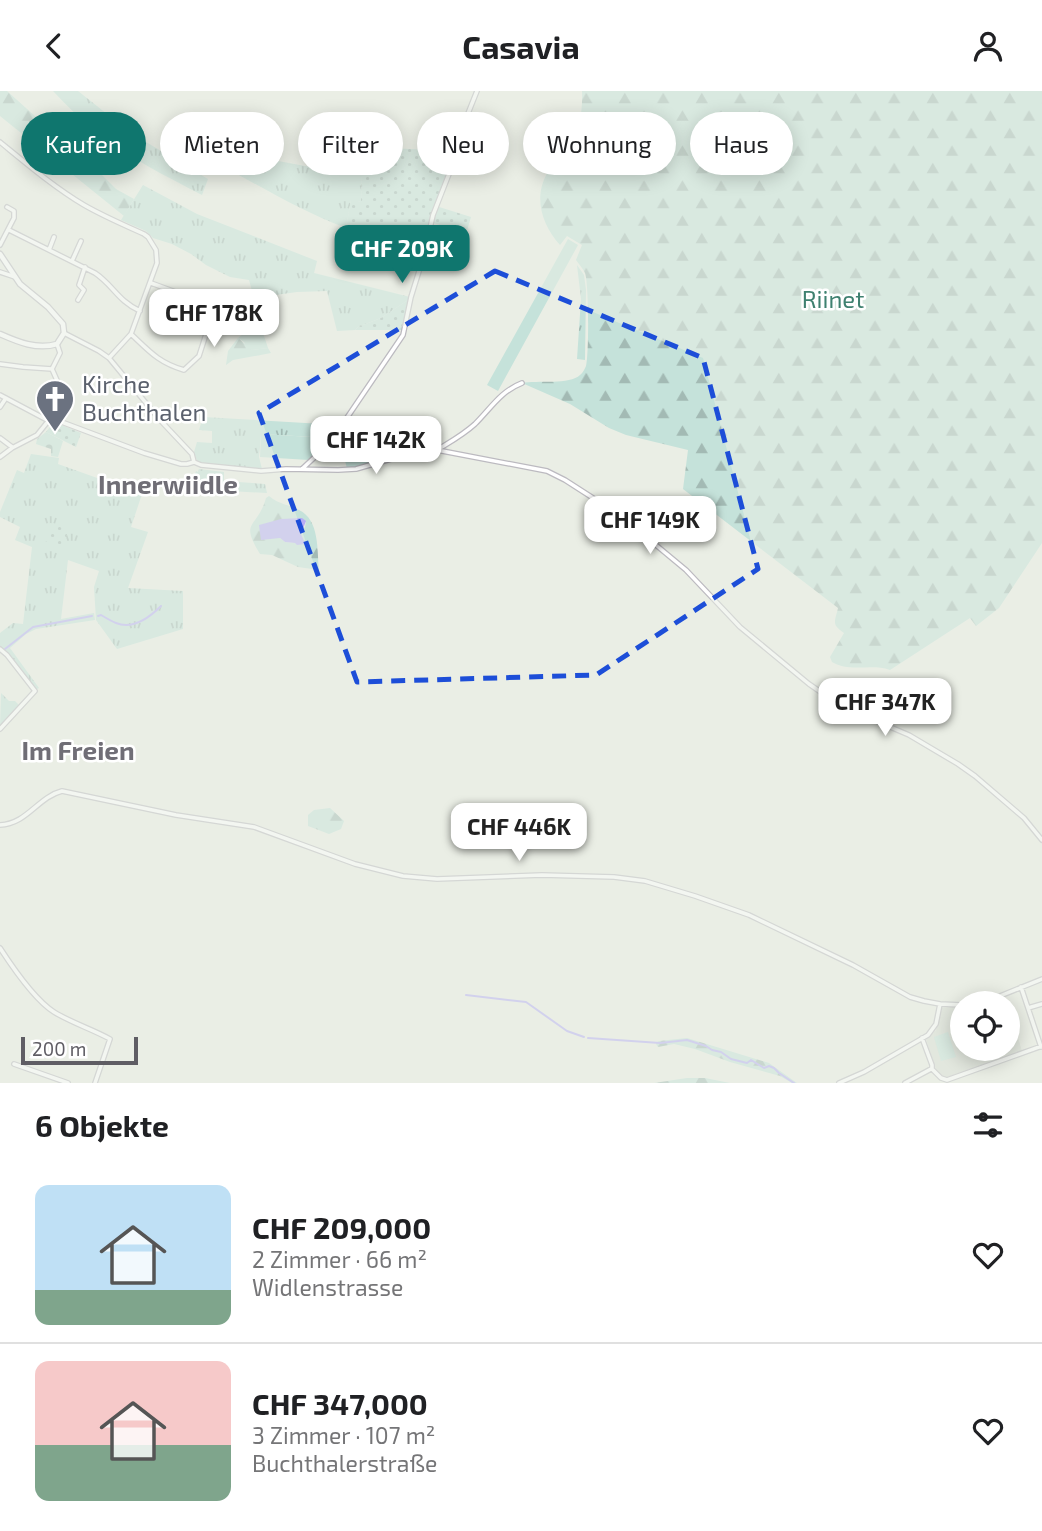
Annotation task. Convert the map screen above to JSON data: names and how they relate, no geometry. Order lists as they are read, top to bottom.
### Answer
{
  "districts": ["Innerwiidle", "Im Freien"],
  "parks": ["Riinet"],
  "places": {
    "church": ["Kirche Buchthalen"]
  },
  "scale_bar": "200 m",
  "page": {
    "header": "Casavia",
    "chip": [
      "Kaufen",
      "Mieten",
      "Filter",
      "Neu",
      "Wohnung",
      "Haus"
    ],
    "price": [
      "CHF 209K",
      "CHF 178K",
      "CHF 142K",
      "CHF 149K",
      "CHF 347K",
      "CHF 446K"
    ],
    "scale": "200 m",
    "heading": "6 Objekte",
    "list": [
      {
        "name": "CHF 209,000",
        "note": "2 Zimmer · 66 m² · Widlenstrasse"
      },
      {
        "name": "CHF 347,000",
        "note": "3 Zimmer · 107 m² · Buchthalerstraße"
      }
    ]
  }
}
